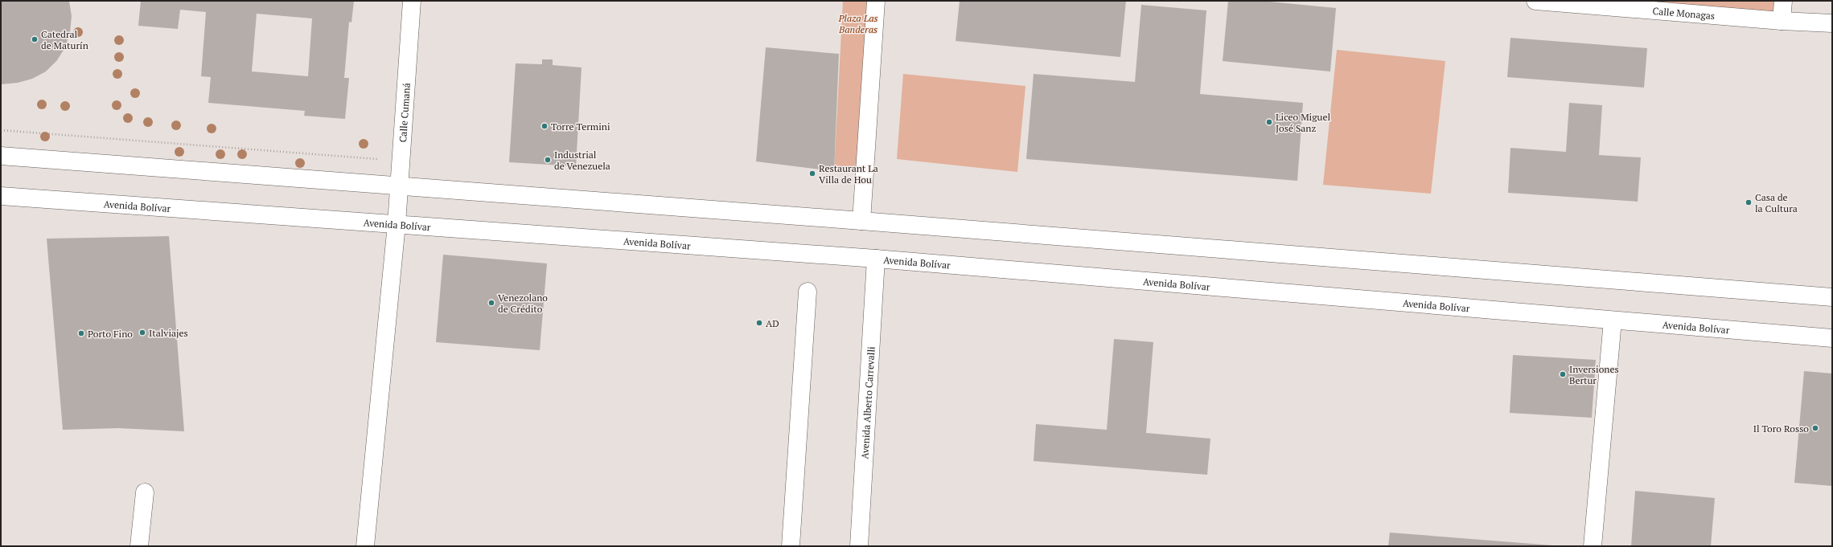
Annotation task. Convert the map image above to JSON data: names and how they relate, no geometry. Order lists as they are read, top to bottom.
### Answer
{
  "streets": {
    "street": [
      "Calle Monagas",
      "Calle Cumaná",
      "Avenida Bolívar",
      "Avenida Alberto Carrevalli"
    ]
  },
  "crossings": [
    ["Calle Cumaná", "Avenida Bolívar"],
    ["Avenida Bolívar", "Avenida Alberto Carrevalli"]
  ],
  "parks": ["Plaza Las Banderas"],
  "places": [
    "Catedral de Maturín",
    "Liceo Miguel José Sanz",
    "Torre Termini",
    "Industrial de Venezuela",
    "Restaurant La Villa de Hou",
    "Casa de la Cultura",
    "Venezolano de Crédito",
    "AD",
    "Italviajes",
    "Porto Fino",
    "Inversiones Bertur",
    "Il Toro Rosso"
  ]
}
